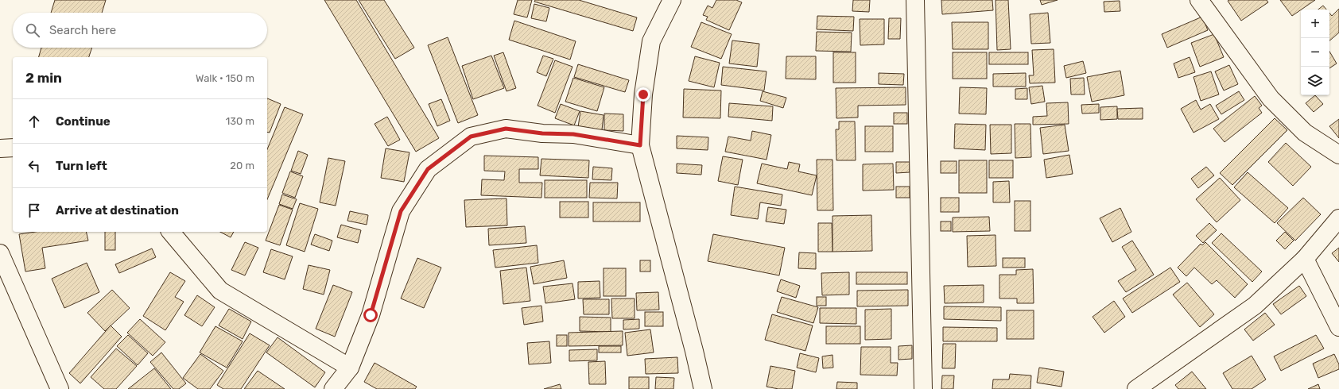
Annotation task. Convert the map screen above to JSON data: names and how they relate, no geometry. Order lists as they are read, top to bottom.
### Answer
{
  "page": {
    "map_buttons": ["+", "−"],
    "search": "Search here",
    "heading": ["2 min", "Walk · 150 m"],
    "list": [
      ["Continue", "130 m"],
      ["Turn left", "20 m"],
      "Arrive at destination"
    ]
  }
}
